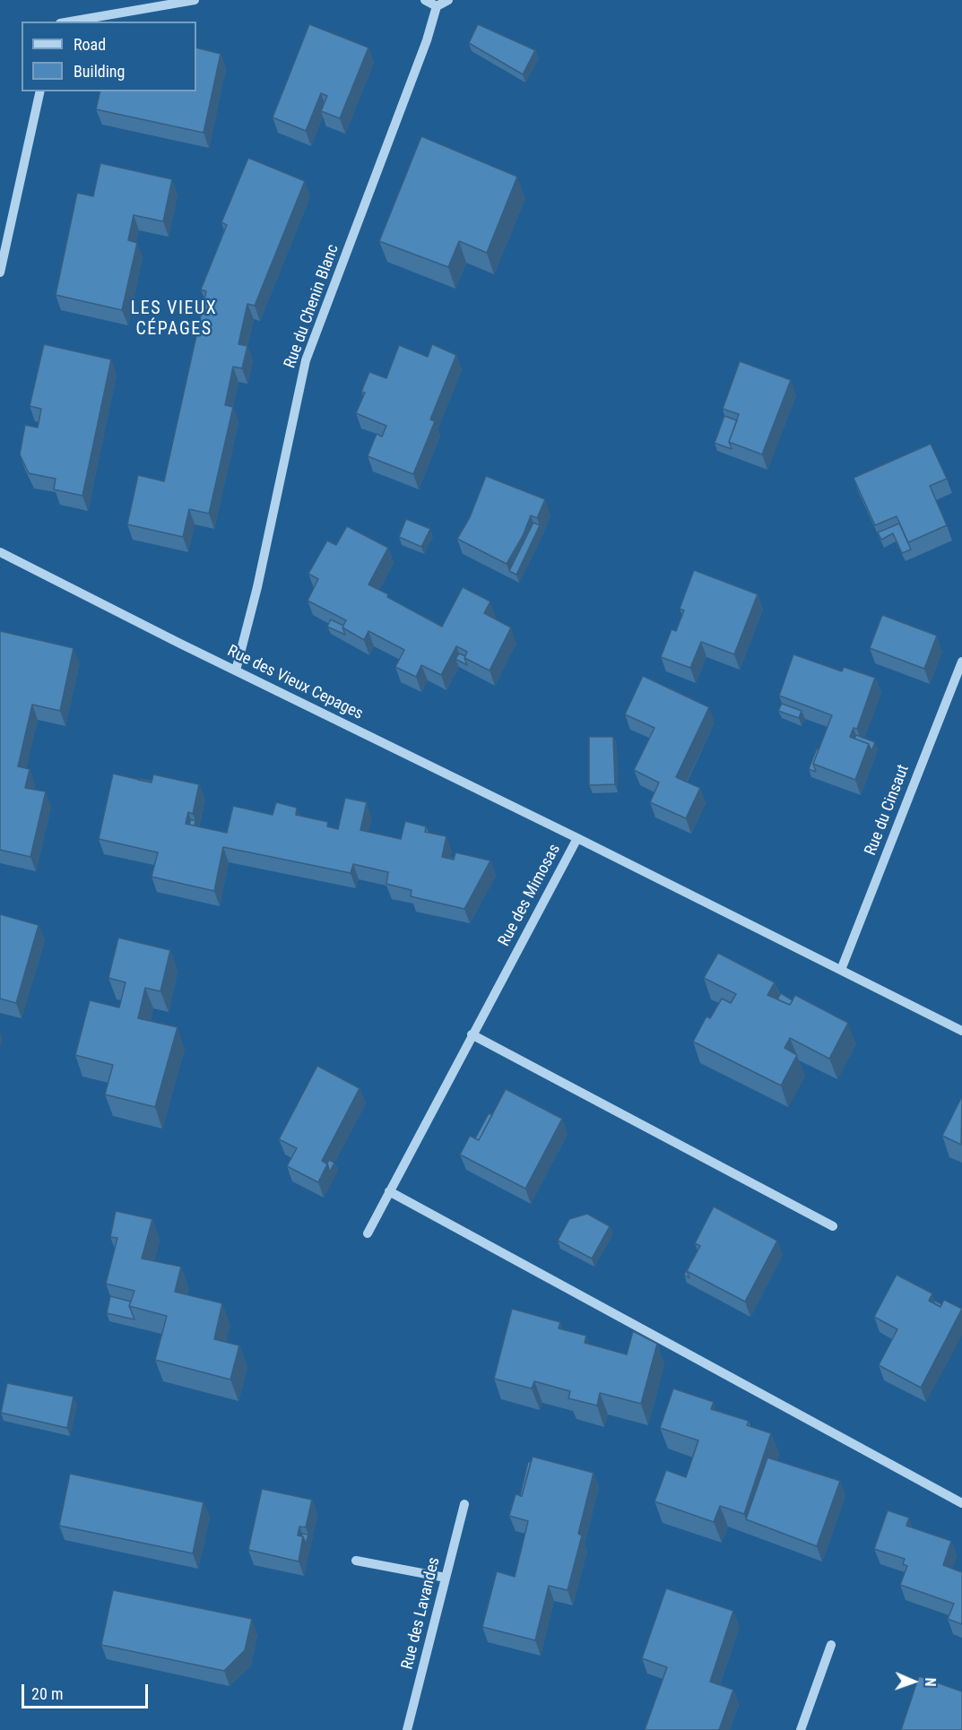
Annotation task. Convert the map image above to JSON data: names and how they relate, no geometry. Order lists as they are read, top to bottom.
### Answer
{
  "streets": {
    "street": [
      "Rue du Chenin Blanc",
      "Rue des Vieux Cepages",
      "Rue du Cinsaut",
      "Rue des Mimosas",
      "Rue des Lavandes"
    ]
  },
  "crossings": [
    ["Rue du Chenin Blanc", "Rue des Vieux Cepages"],
    ["Rue des Vieux Cepages", "Rue des Mimosas"],
    ["Rue du Cinsaut", "Rue des Mimosas"]
  ],
  "districts": ["LES VIEUX CÉPAGES"],
  "legend": ["Road", "Building"],
  "scale_bar": "20 m",
  "north": "right"
}
